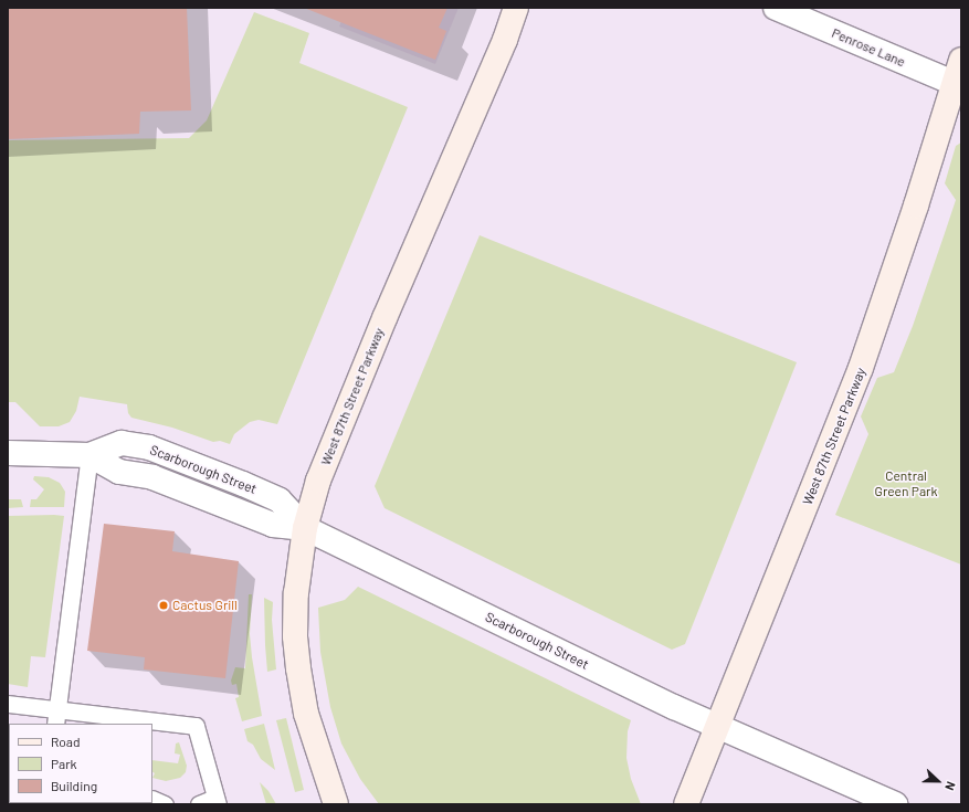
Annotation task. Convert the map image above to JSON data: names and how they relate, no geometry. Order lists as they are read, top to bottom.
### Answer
{
  "streets": {
    "main road": ["West 87th Street Parkway"],
    "street": ["Penrose Lane", "Scarborough Street"]
  },
  "crossings": [
    ["Penrose Lane", "West 87th Street Parkway"],
    ["West 87th Street Parkway", "Scarborough Street"]
  ],
  "parks": ["Central Green Park"],
  "places": ["Cactus Grill"],
  "legend": ["Road", "Park", "Building"],
  "north": "right"
}
